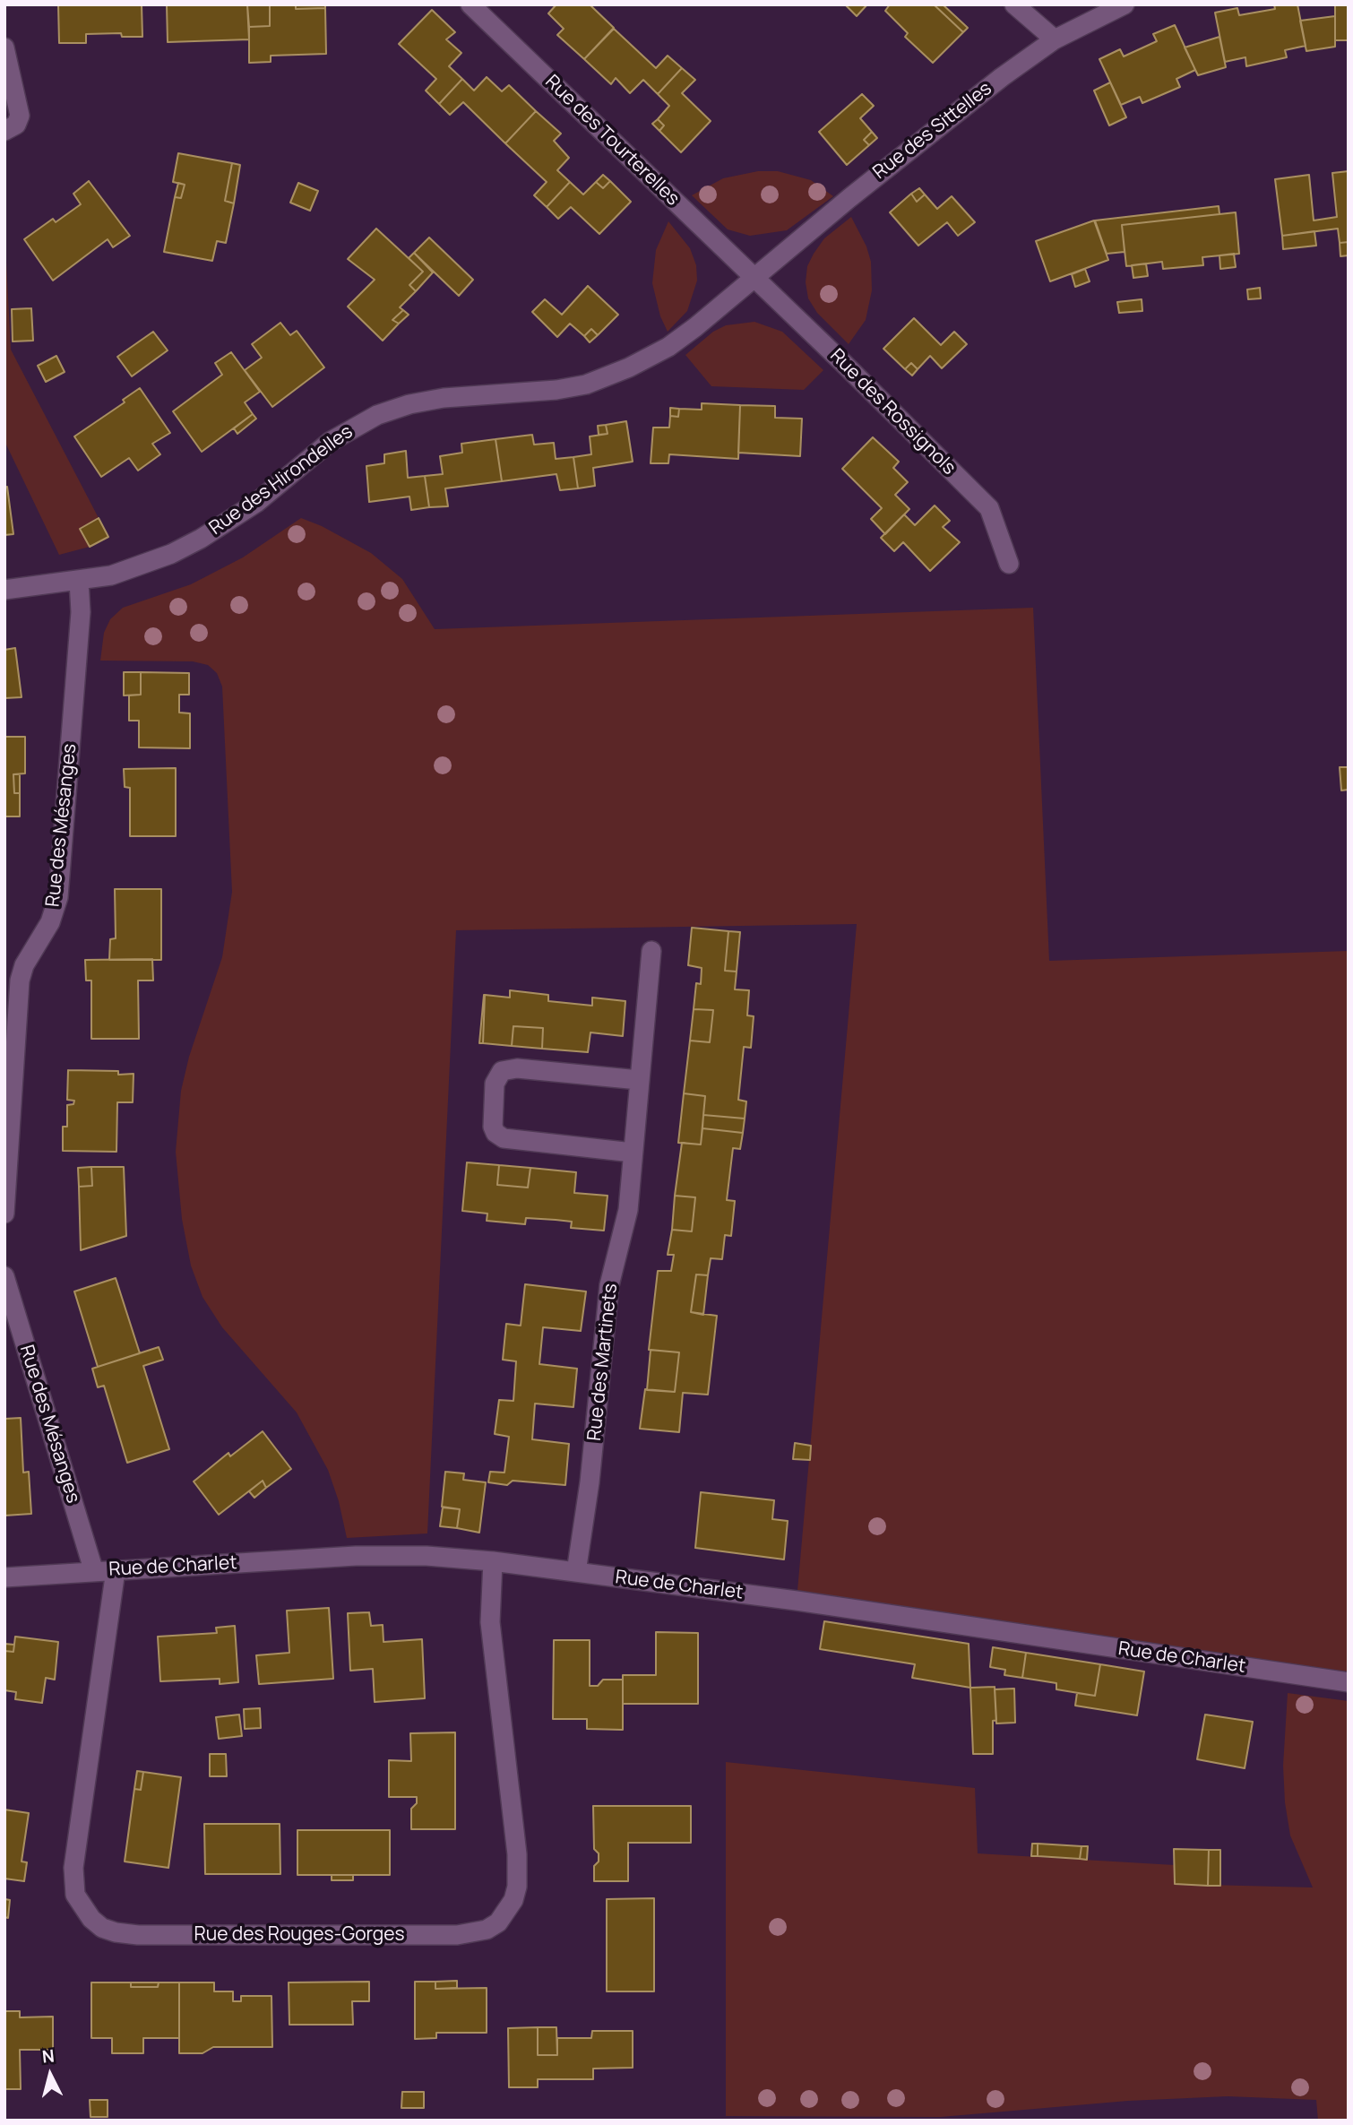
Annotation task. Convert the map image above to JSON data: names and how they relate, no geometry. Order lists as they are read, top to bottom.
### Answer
{
  "streets": {
    "street": [
      "Rue des Sittelles",
      "Rue des Tourterelles",
      "Rue des Rossignols",
      "Rue des Hirondelles",
      "Rue des Mésanges",
      "Rue des Martinets",
      "Rue de Charlet",
      "Rue des Rouges-Gorges"
    ]
  },
  "crossings": [
    ["Rue des Sittelles", "Rue des Tourterelles"],
    ["Rue des Sittelles", "Rue des Rossignols"],
    ["Rue des Sittelles", "Rue des Hirondelles"],
    ["Rue des Tourterelles", "Rue des Rossignols"],
    ["Rue des Tourterelles", "Rue des Hirondelles"],
    ["Rue des Rossignols", "Rue des Hirondelles"],
    ["Rue des Hirondelles", "Rue des Mésanges"],
    ["Rue des Mésanges", "Rue de Charlet"],
    ["Rue des Martinets", "Rue de Charlet"],
    ["Rue de Charlet", "Rue des Rouges-Gorges"]
  ],
  "north": "top"
}
